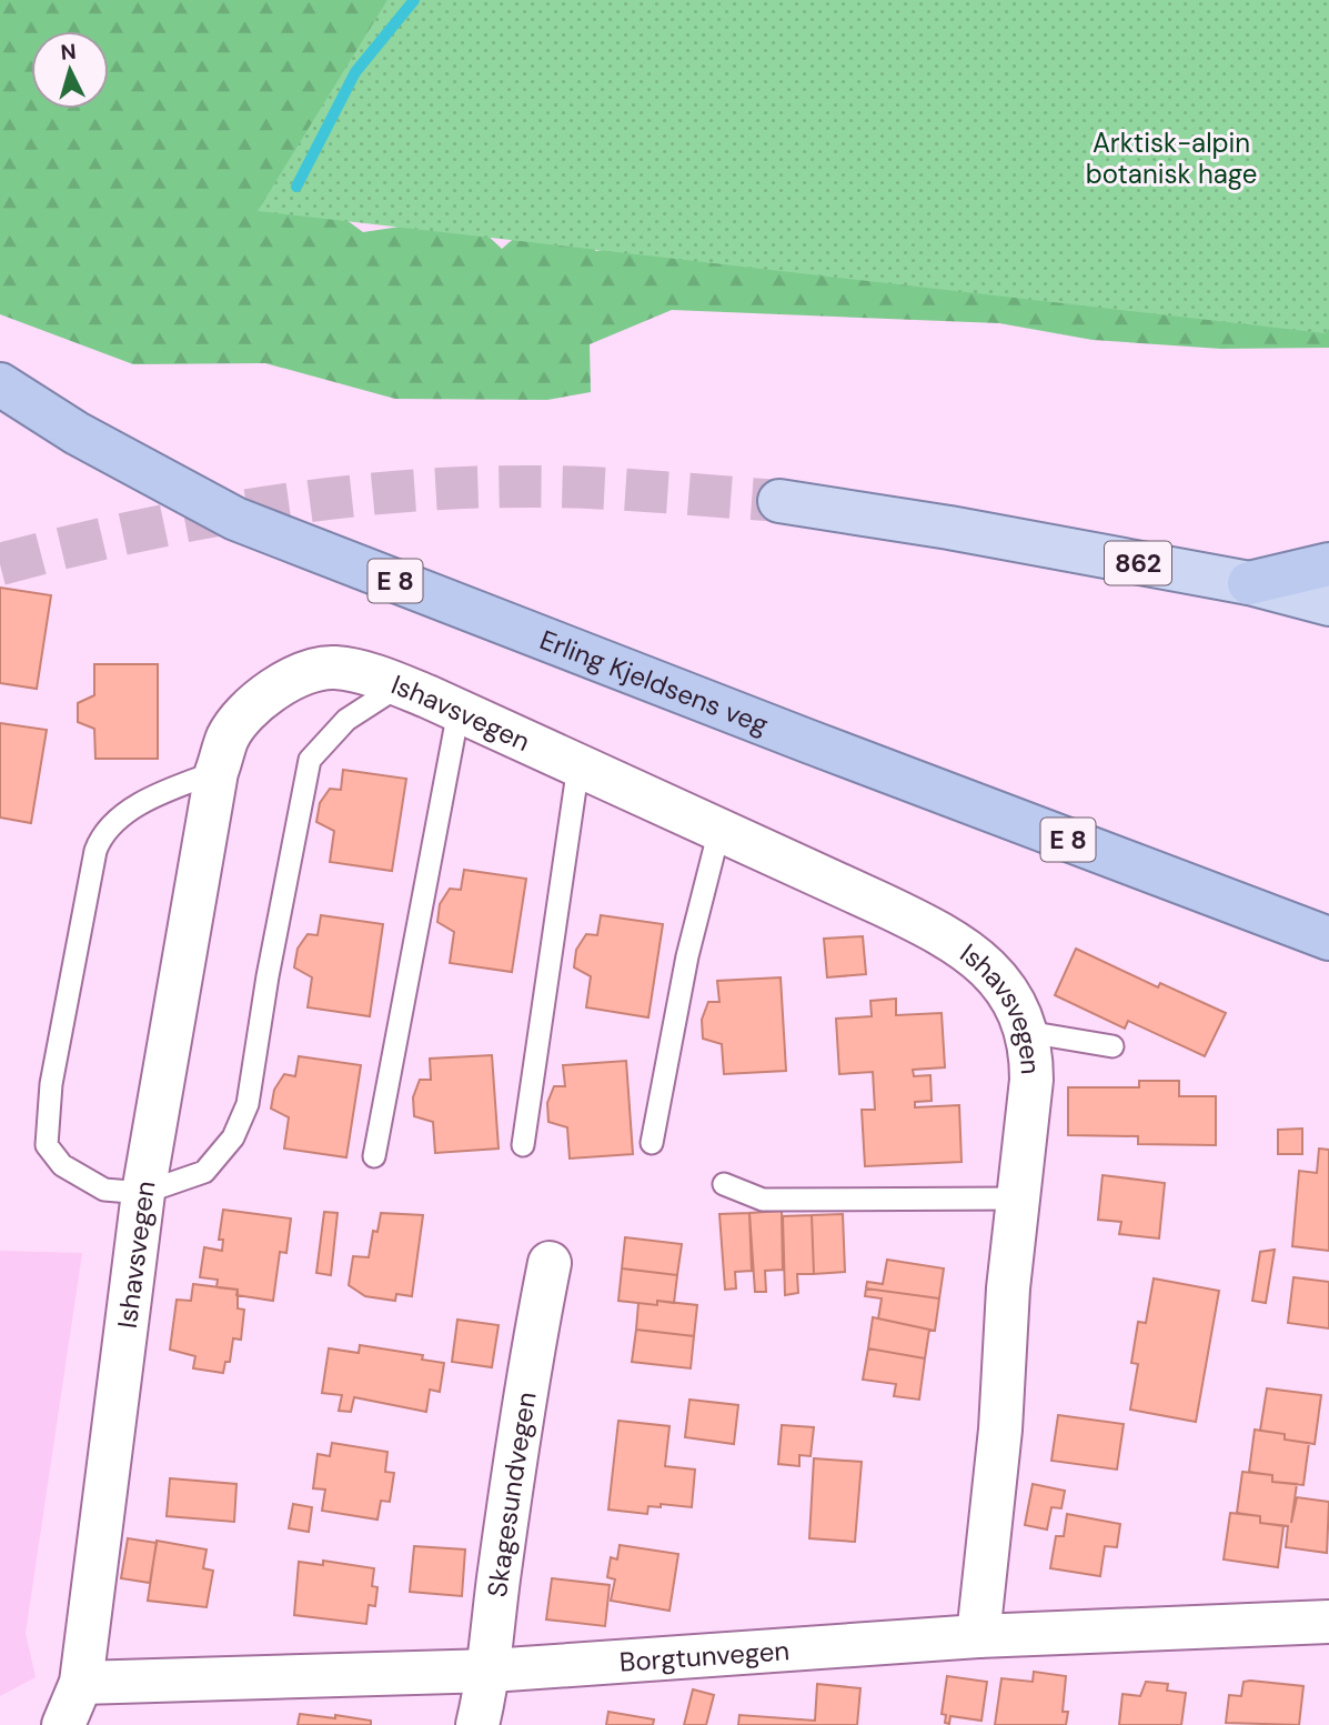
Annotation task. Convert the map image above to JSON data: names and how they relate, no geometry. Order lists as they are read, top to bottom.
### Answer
{
  "streets": {
    "highway": ["E 8", "Erling Kjeldsens veg"],
    "main road": ["862"],
    "street": ["Ishavsvegen", "Skagesundvegen", "Borgtunvegen"]
  },
  "crossings": [
    ["Ishavsvegen", "Borgtunvegen"],
    ["Skagesundvegen", "Borgtunvegen"]
  ],
  "parks": ["Arktisk-alpin botanisk hage"],
  "north": "top"
}
